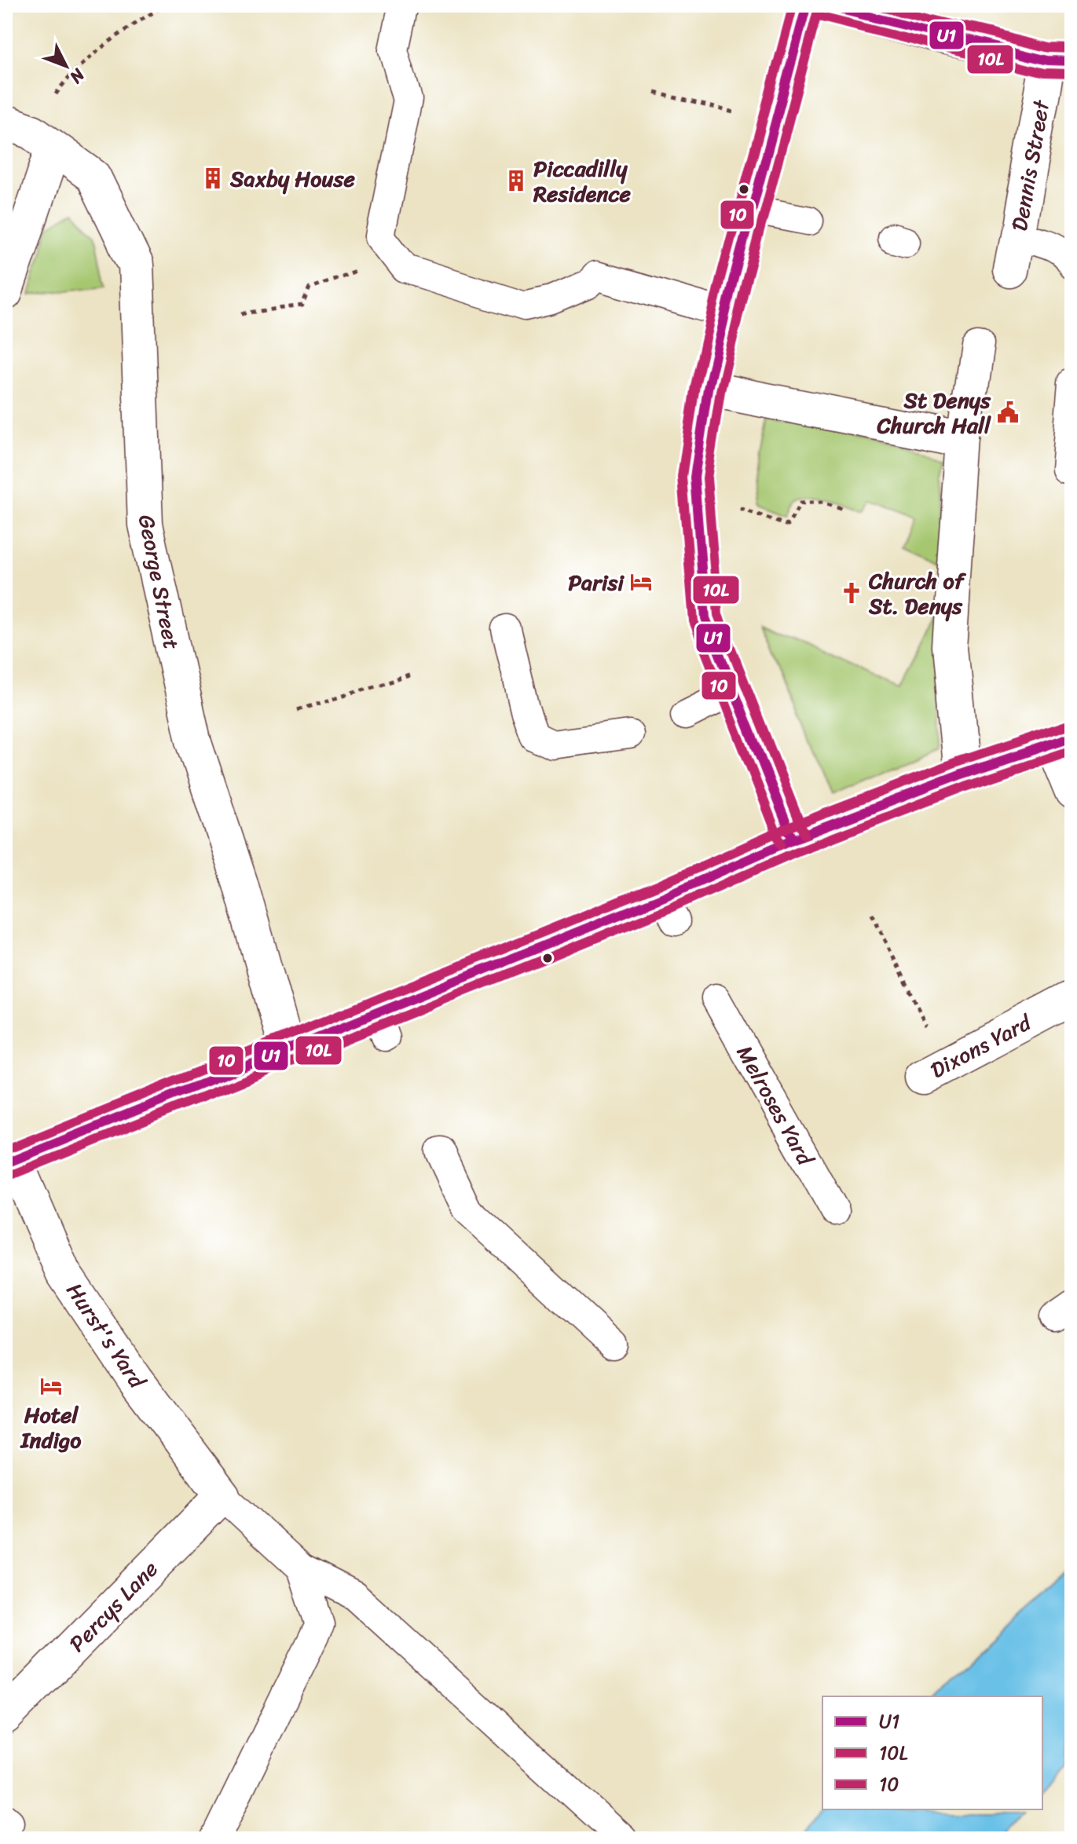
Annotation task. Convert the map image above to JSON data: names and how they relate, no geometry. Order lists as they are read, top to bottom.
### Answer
{
  "streets": {
    "street": [
      "Dennis Street",
      "George Street",
      "Dixons Yard",
      "Hurst's Yard",
      "Percys Lane"
    ],
    "lane": ["Melroses Yard"]
  },
  "crossings": [
    ["Hurst's Yard", "Percys Lane"]
  ],
  "places": {
    "building": ["Saxby House", "Piccadilly Residence"],
    "public building": ["St Denys Church Hall"],
    "hotel": ["Parisi", "Hotel Indigo"],
    "church": ["Church of St. Denys"]
  },
  "lines": ["transit line U1", "transit line 10", "transit line 10L"],
  "legend": ["U1", "10L", "10"],
  "north": "bottom right"
}
